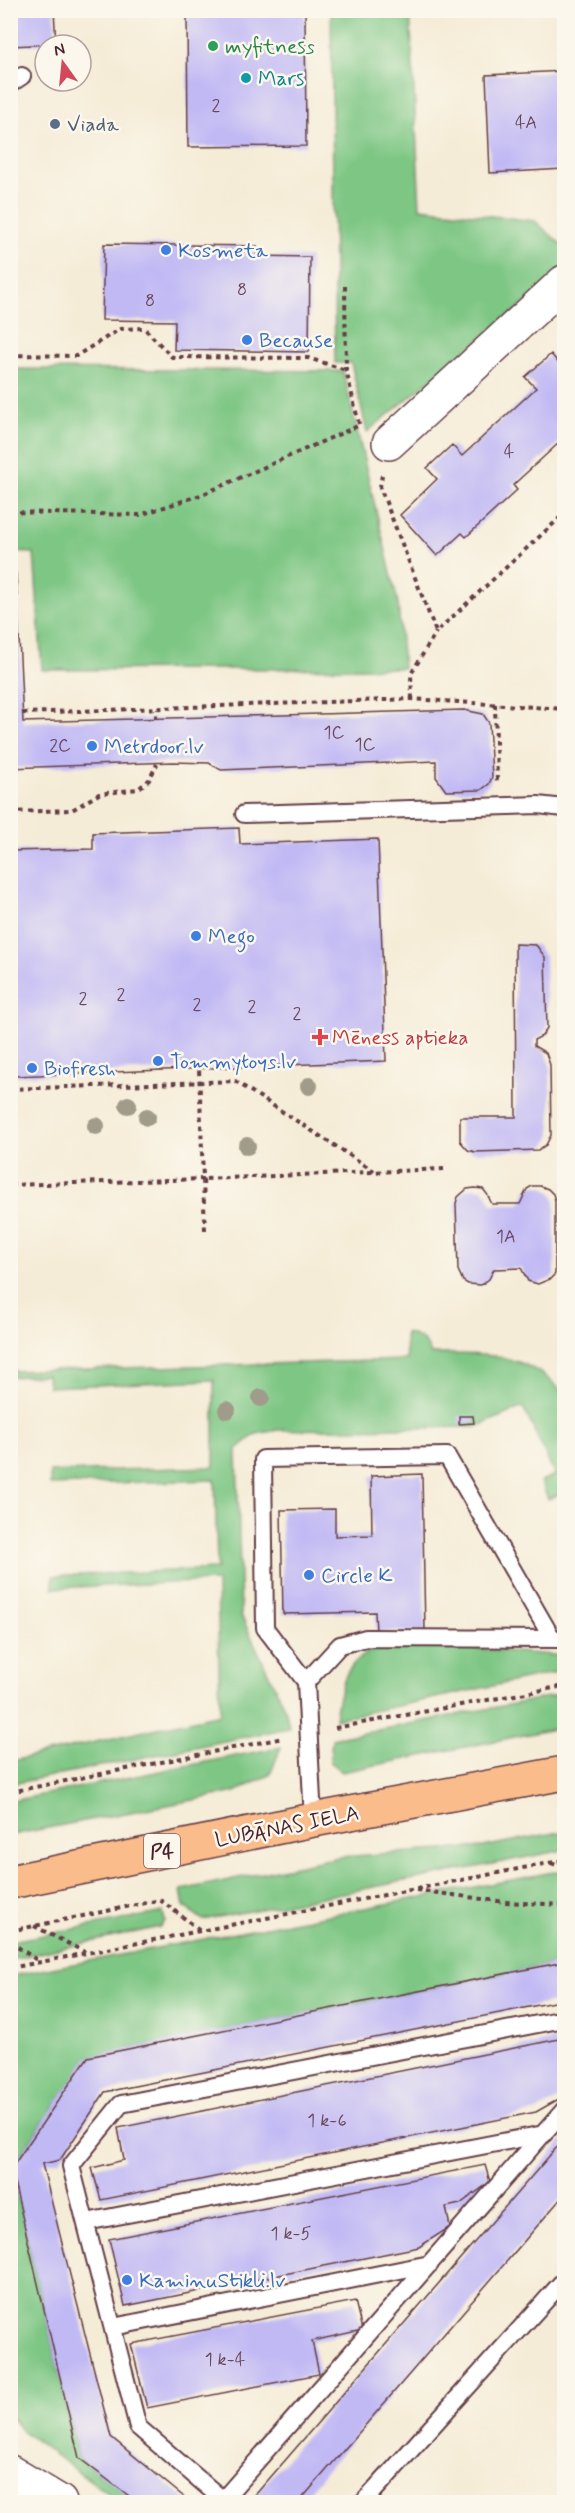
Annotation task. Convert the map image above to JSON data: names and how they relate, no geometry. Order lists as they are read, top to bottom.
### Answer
{
  "streets": {
    "main road": ["LUBĀNAS IELA", "P4"]
  },
  "places": {
    "other": [
      "myfitness",
      "Mars",
      "Viada",
      "Kosmeta",
      "Because",
      "Metrdoor.lv",
      "Mego",
      "Tommytoys.lv",
      "Biofresh",
      "Circle K",
      "KaminuStikli.lv"
    ],
    "health": ["Mēness aptieka"]
  },
  "house_numbers": [
    "2",
    "4A",
    "8",
    "8",
    "4",
    "1C",
    "1C",
    "2C",
    "2",
    "2",
    "2",
    "2",
    "2",
    "1A",
    "1 k-6",
    "1 k-5",
    "1 k-4"
  ],
  "north": "top"
}
